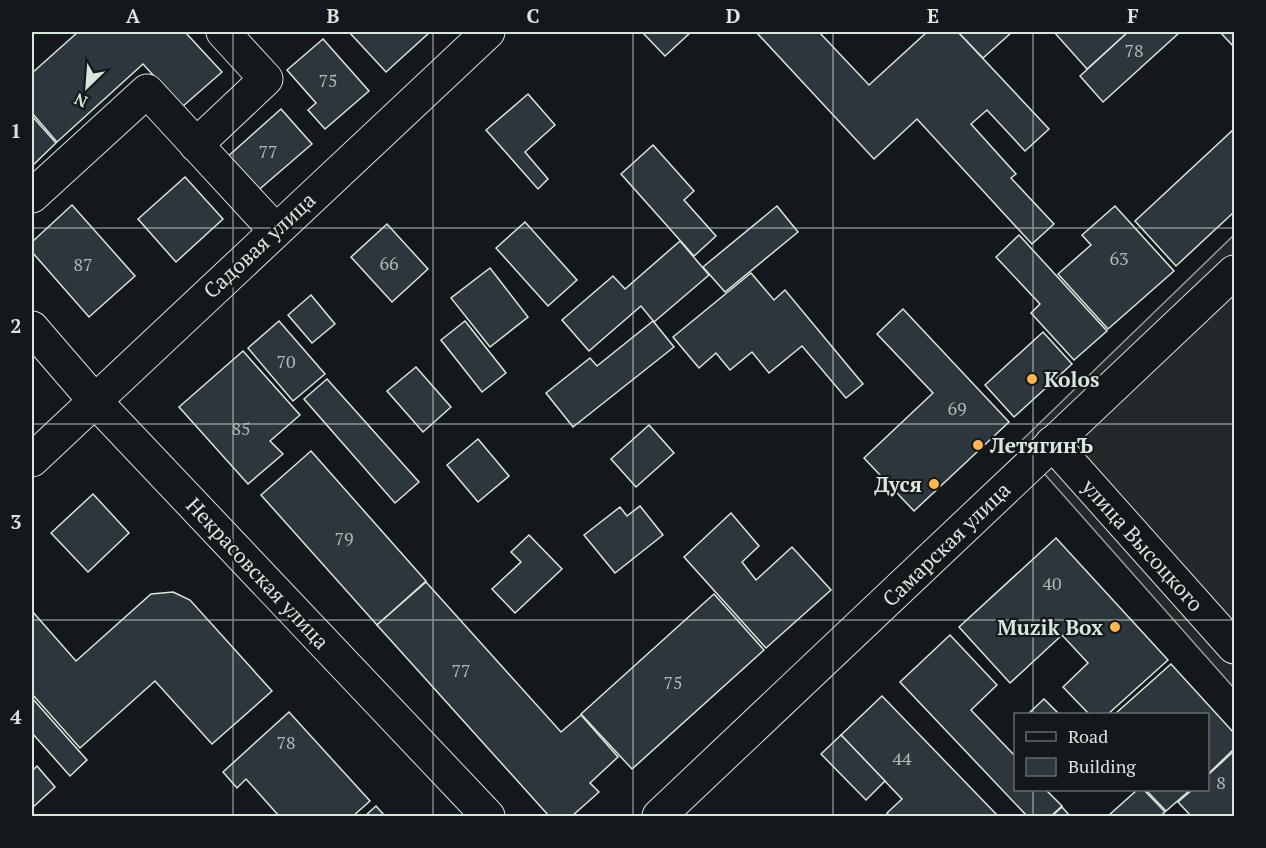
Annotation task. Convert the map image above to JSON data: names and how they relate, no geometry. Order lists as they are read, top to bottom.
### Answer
{
  "streets": {
    "street": [
      "Садовая улица",
      "Самарская улица",
      "улица Высоцкого",
      "Некрасовская улица"
    ]
  },
  "crossings": [
    ["Садовая улица", "Некрасовская улица"],
    ["Самарская улица", "улица Высоцкого"]
  ],
  "places": [
    "Kolos",
    "ЛетягинЪ",
    "Дуся",
    "Muzik Box"
  ],
  "house_numbers": [
    "78",
    "75",
    "77",
    "63",
    "66",
    "87",
    "70",
    "69",
    "85",
    "79",
    "40",
    "77",
    "75",
    "78",
    "44",
    "8"
  ],
  "legend": ["Road", "Building"],
  "north": "bottom left",
  "grid": {
    "columns": [
      "A",
      "B",
      "C",
      "D",
      "E",
      "F"
    ],
    "rows": [
      "1",
      "2",
      "3",
      "4"
    ]
  }
}
